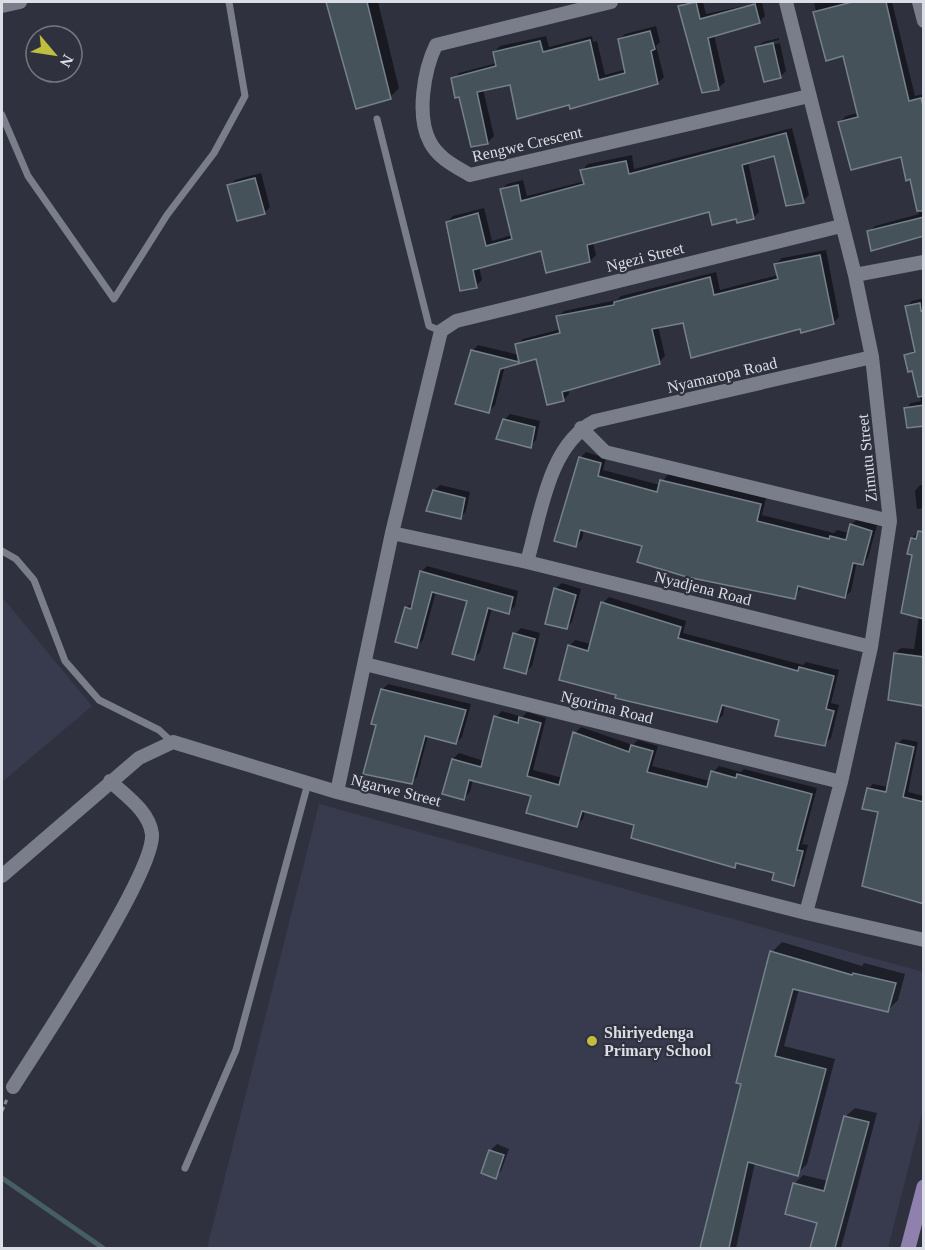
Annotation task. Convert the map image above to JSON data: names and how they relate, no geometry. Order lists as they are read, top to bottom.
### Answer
{
  "streets": {
    "street": [
      "Rengwe Crescent",
      "Ngezi Street",
      "Nyamaropa Road",
      "Zimutu Street",
      "Nyadjena Road",
      "Ngorima Road",
      "Ngarwe Street"
    ]
  },
  "crossings": [
    ["Rengwe Crescent", "Zimutu Street"],
    ["Ngezi Street", "Zimutu Street"],
    ["Ngezi Street", "Ngarwe Street"],
    ["Nyamaropa Road", "Zimutu Street"],
    ["Zimutu Street", "Nyadjena Road"],
    ["Zimutu Street", "Ngorima Road"],
    ["Zimutu Street", "Ngarwe Street"],
    ["Nyadjena Road", "Ngarwe Street"],
    ["Ngorima Road", "Ngarwe Street"]
  ],
  "places": ["Shiriyedenga Primary School"],
  "north": "bottom right"
}
